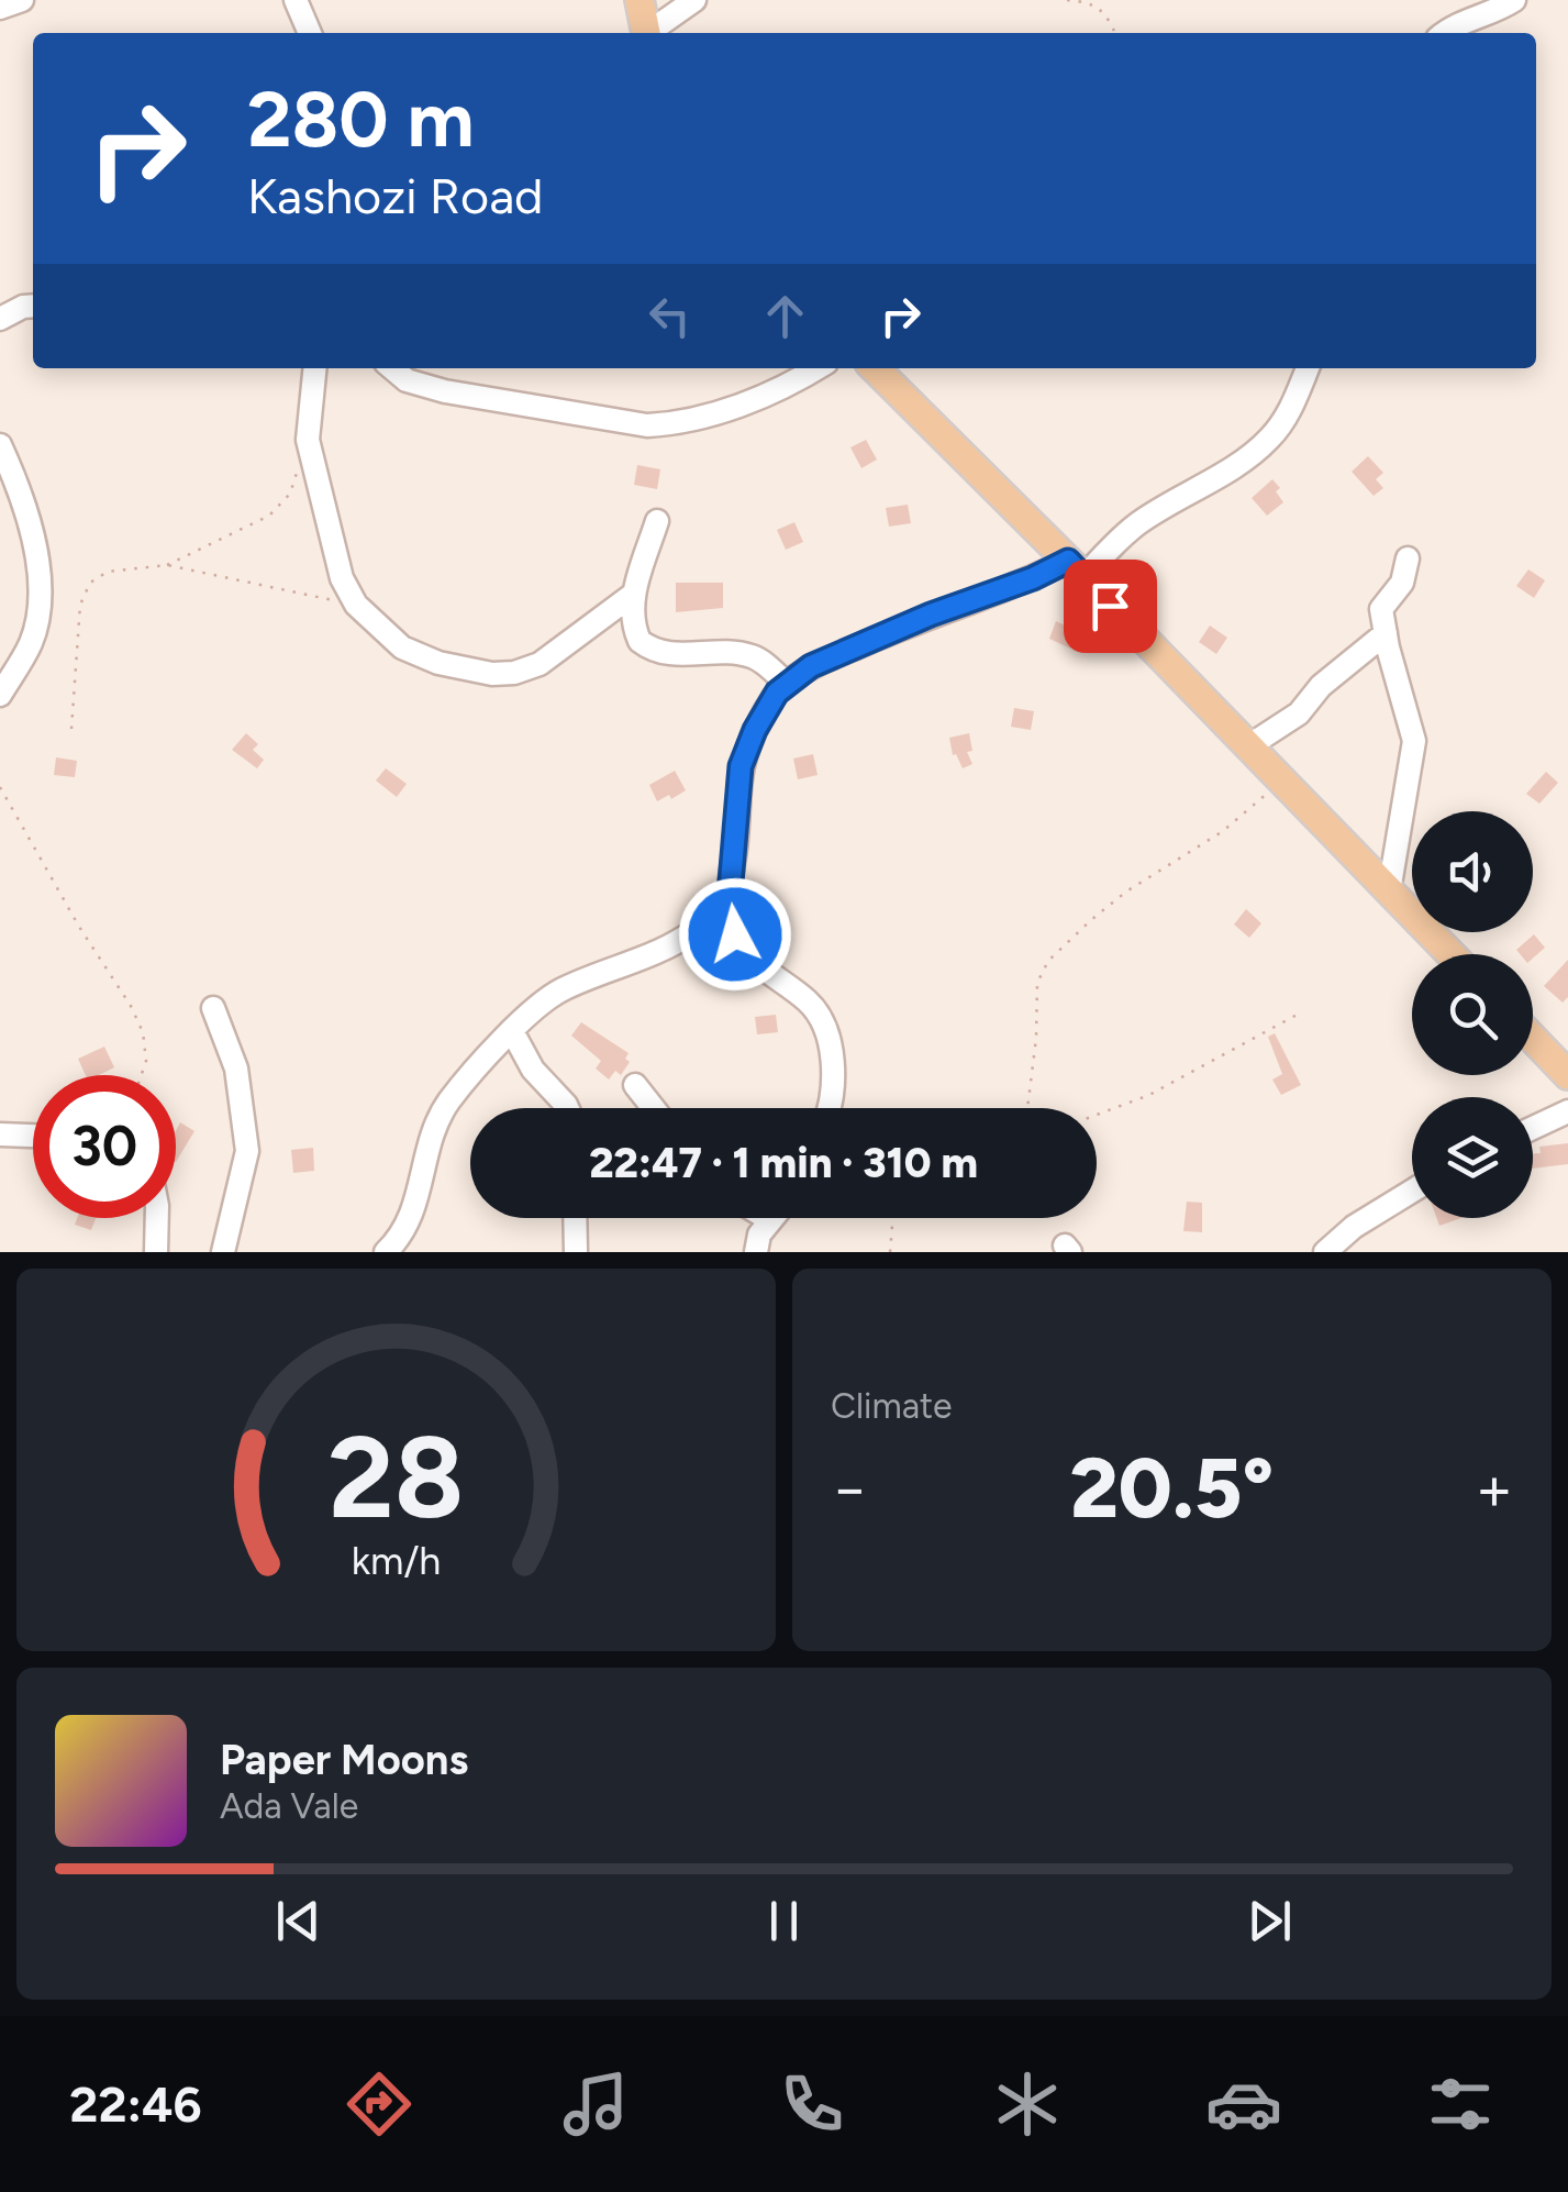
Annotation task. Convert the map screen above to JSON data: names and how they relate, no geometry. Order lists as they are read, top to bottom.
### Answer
{
  "page": {
    "turn": ["280 m", "Kashozi Road"],
    "limit": "30",
    "trip": "22:47 · 1 min · 310 m",
    "tile": "Climate",
    "heat": ["−", "20.5°", "+"],
    "song": ["Paper Moons", "Ada Vale"],
    "tabs": "22:46",
    "gauge": ["28", "km/h"]
  }
}
